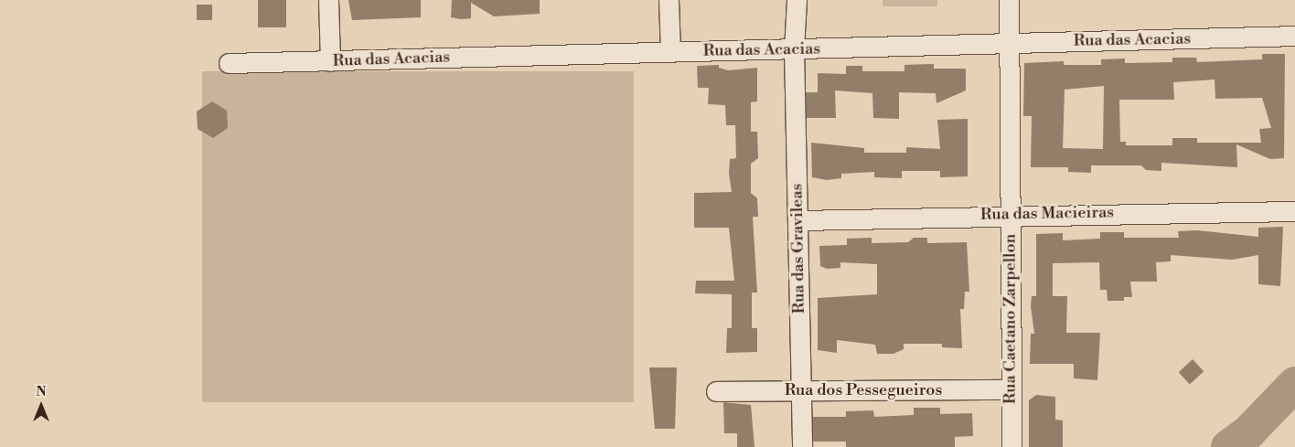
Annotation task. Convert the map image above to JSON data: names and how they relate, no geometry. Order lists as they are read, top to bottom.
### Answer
{
  "streets": {
    "street": [
      "Rua das Acacias",
      "Rua das Macieiras",
      "Rua das Gravileas",
      "Rua Caetano Zarpellon",
      "Rua dos Pessegueiros"
    ]
  },
  "crossings": [
    ["Rua das Acacias", "Rua das Gravileas"],
    ["Rua das Acacias", "Rua Caetano Zarpellon"],
    ["Rua das Macieiras", "Rua das Gravileas"],
    ["Rua das Macieiras", "Rua Caetano Zarpellon"],
    ["Rua das Gravileas", "Rua dos Pessegueiros"],
    ["Rua Caetano Zarpellon", "Rua dos Pessegueiros"]
  ],
  "north": "top"
}
